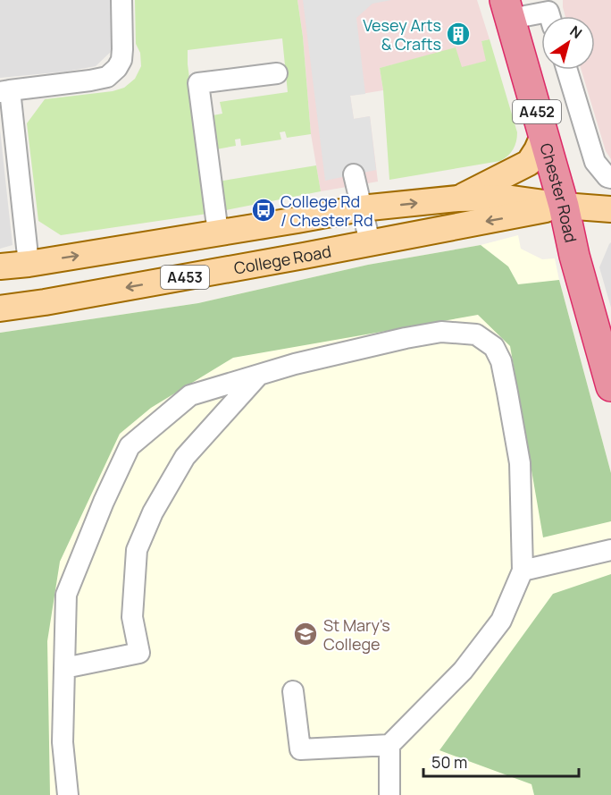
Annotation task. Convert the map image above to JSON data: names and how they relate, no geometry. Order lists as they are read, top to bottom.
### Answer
{
  "streets": {
    "highway": ["A452", "Chester Road"],
    "main road": ["College Road", "A453"]
  },
  "crossings": [
    ["Chester Road", "College Road"]
  ],
  "places": {
    "building": ["Vesey Arts & Crafts"],
    "bus stop": ["College Rd / Chester Rd"],
    "school or university": ["St Mary's College"]
  },
  "scale_bar": "50 m",
  "north": "top right"
}
